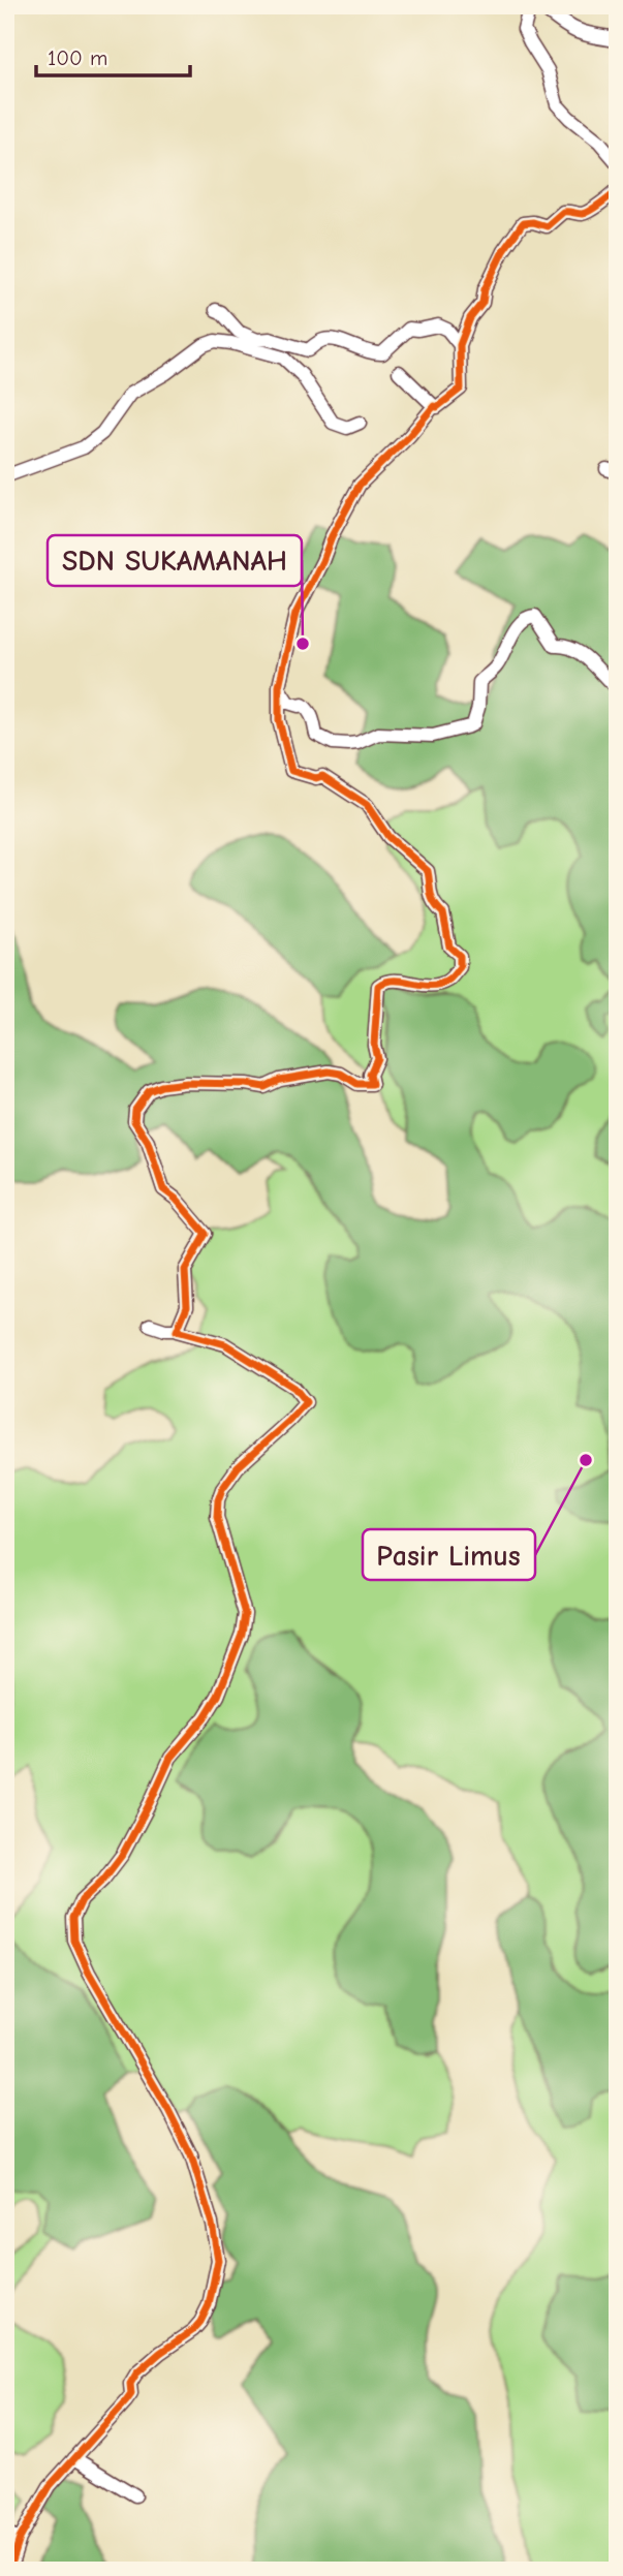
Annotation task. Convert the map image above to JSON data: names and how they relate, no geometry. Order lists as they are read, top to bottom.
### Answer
{
  "places": ["SDN SUKAMANAH", "Pasir Limus"],
  "scale_bar": "100 m"
}
